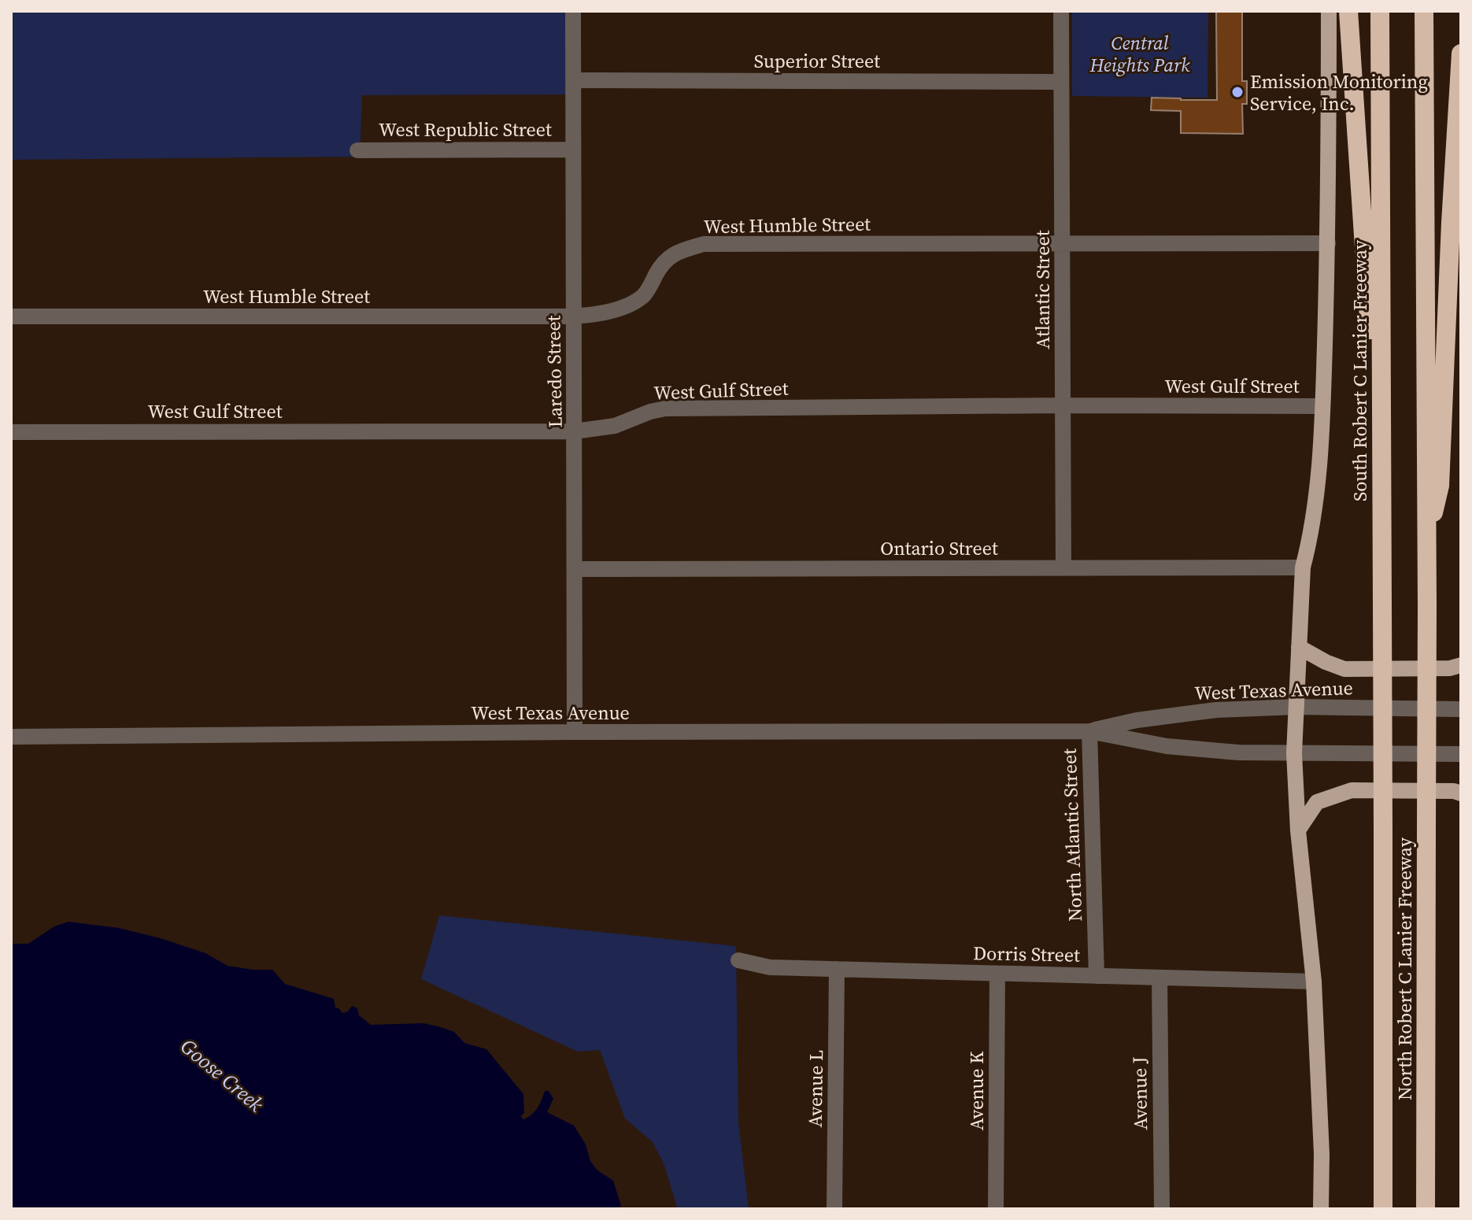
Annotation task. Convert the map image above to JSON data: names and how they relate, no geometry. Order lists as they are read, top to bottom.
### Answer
{
  "streets": {
    "highway": ["South Robert C Lanier Freeway", "North Robert C Lanier Freeway"],
    "street": [
      "Superior Street",
      "West Republic Street",
      "West Humble Street",
      "Atlantic Street",
      "Laredo Street",
      "West Gulf Street",
      "Ontario Street",
      "West Texas Avenue",
      "North Atlantic Street",
      "Dorris Street",
      "Avenue L",
      "Avenue K",
      "Avenue J"
    ]
  },
  "crossings": [
    ["Superior Street", "Atlantic Street"],
    ["Superior Street", "Laredo Street"],
    ["West Republic Street", "Laredo Street"],
    ["West Humble Street", "Atlantic Street"],
    ["West Humble Street", "Laredo Street"],
    ["Atlantic Street", "West Gulf Street"],
    ["Atlantic Street", "Ontario Street"],
    ["South Robert C Lanier Freeway", "North Robert C Lanier Freeway"],
    ["Laredo Street", "West Gulf Street"],
    ["Laredo Street", "Ontario Street"],
    ["Laredo Street", "West Texas Avenue"],
    ["West Texas Avenue", "North Atlantic Street"],
    ["North Atlantic Street", "Dorris Street"],
    ["Dorris Street", "Avenue L"],
    ["Dorris Street", "Avenue K"],
    ["Dorris Street", "Avenue J"]
  ],
  "water": ["Goose Creek"],
  "parks": ["Central Heights Park"],
  "places": ["Emission Monitoring Service, Inc."]
}
